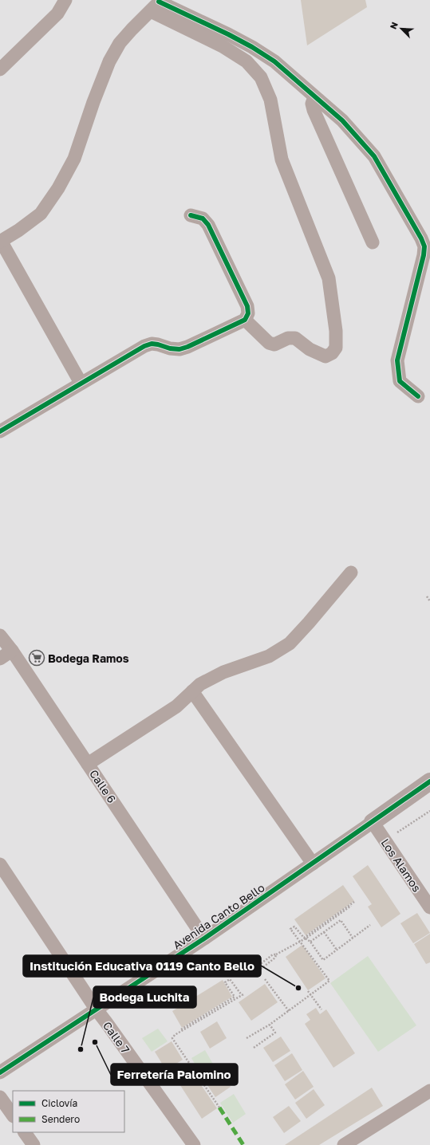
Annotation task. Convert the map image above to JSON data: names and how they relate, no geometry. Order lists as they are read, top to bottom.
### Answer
{
  "streets": {
    "street": [
      "Calle 6",
      "Los Alamos",
      "Avenida Canto Bello",
      "Calle 7"
    ]
  },
  "crossings": [
    ["Calle 6", "Avenida Canto Bello"],
    ["Los Alamos", "Avenida Canto Bello"],
    ["Avenida Canto Bello", "Calle 7"]
  ],
  "places": {
    "supermarket": ["Bodega Ramos"],
    "other": ["Institución Educativa 0119 Canto Bello", "Ferretería Palomino", "Bodega Luchita"]
  },
  "legend": ["Ciclovía", "Sendero"],
  "north": "top left"
}
